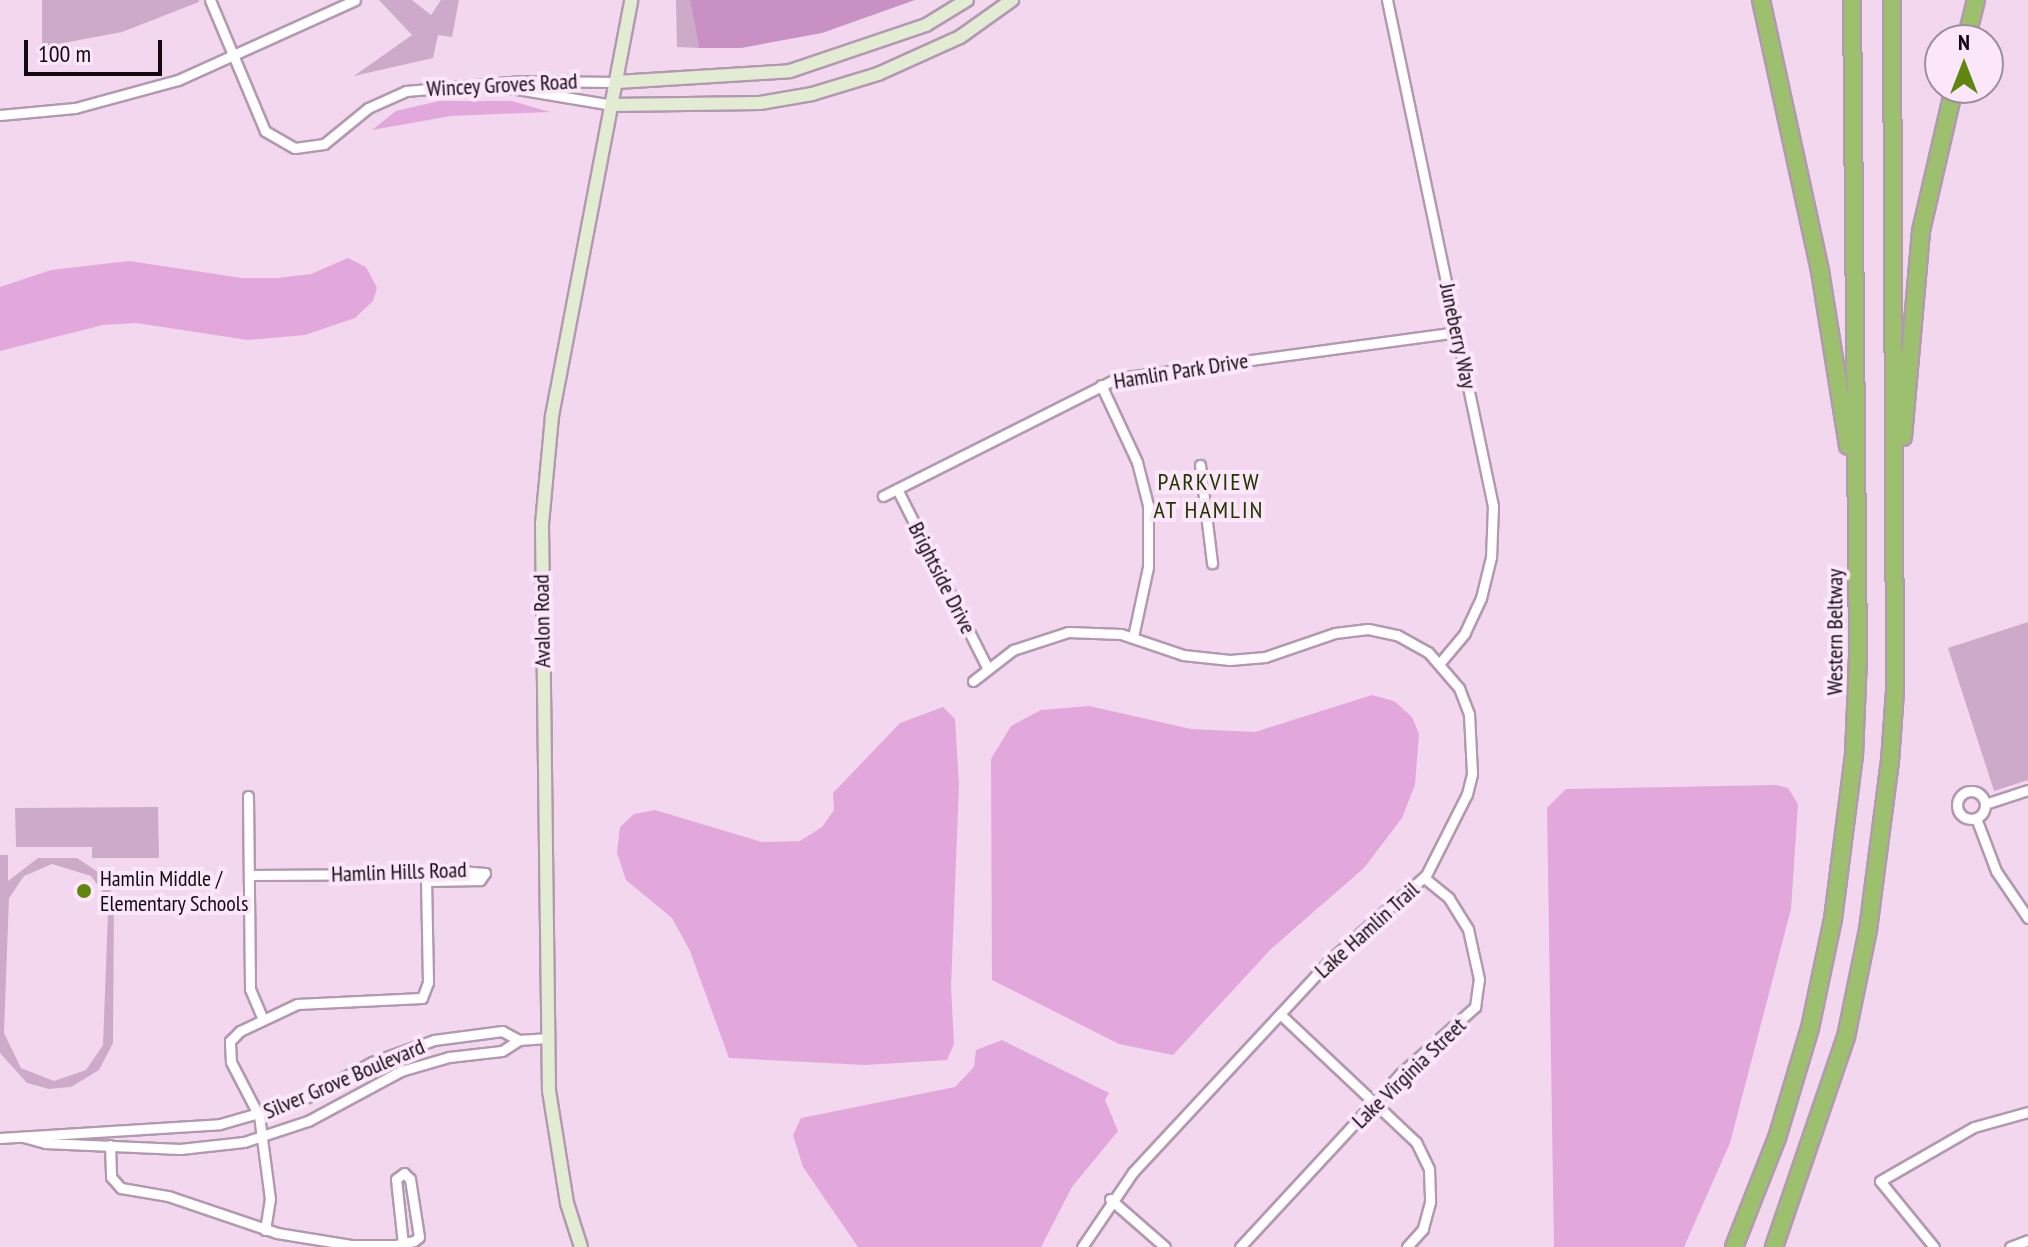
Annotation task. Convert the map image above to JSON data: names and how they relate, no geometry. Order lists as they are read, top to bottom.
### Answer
{
  "streets": {
    "highway": ["Western Beltway"],
    "main road": ["Avalon Road"],
    "street": [
      "Wincey Groves Road",
      "Juneberry Way",
      "Hamlin Park Drive",
      "Brightside Drive",
      "Hamlin Hills Road",
      "Lake Hamlin Trail",
      "Lake Virginia Street",
      "Silver Grove Boulevard"
    ]
  },
  "crossings": [
    ["Wincey Groves Road", "Avalon Road"],
    ["Juneberry Way", "Hamlin Park Drive"],
    ["Juneberry Way", "Lake Hamlin Trail"],
    ["Hamlin Park Drive", "Brightside Drive"],
    ["Brightside Drive", "Lake Hamlin Trail"],
    ["Avalon Road", "Silver Grove Boulevard"],
    ["Lake Hamlin Trail", "Lake Virginia Street"]
  ],
  "districts": ["PARKVIEW AT HAMLIN"],
  "places": ["Hamlin Middle / Elementary Schools"],
  "scale_bar": "100 m",
  "north": "top"
}
